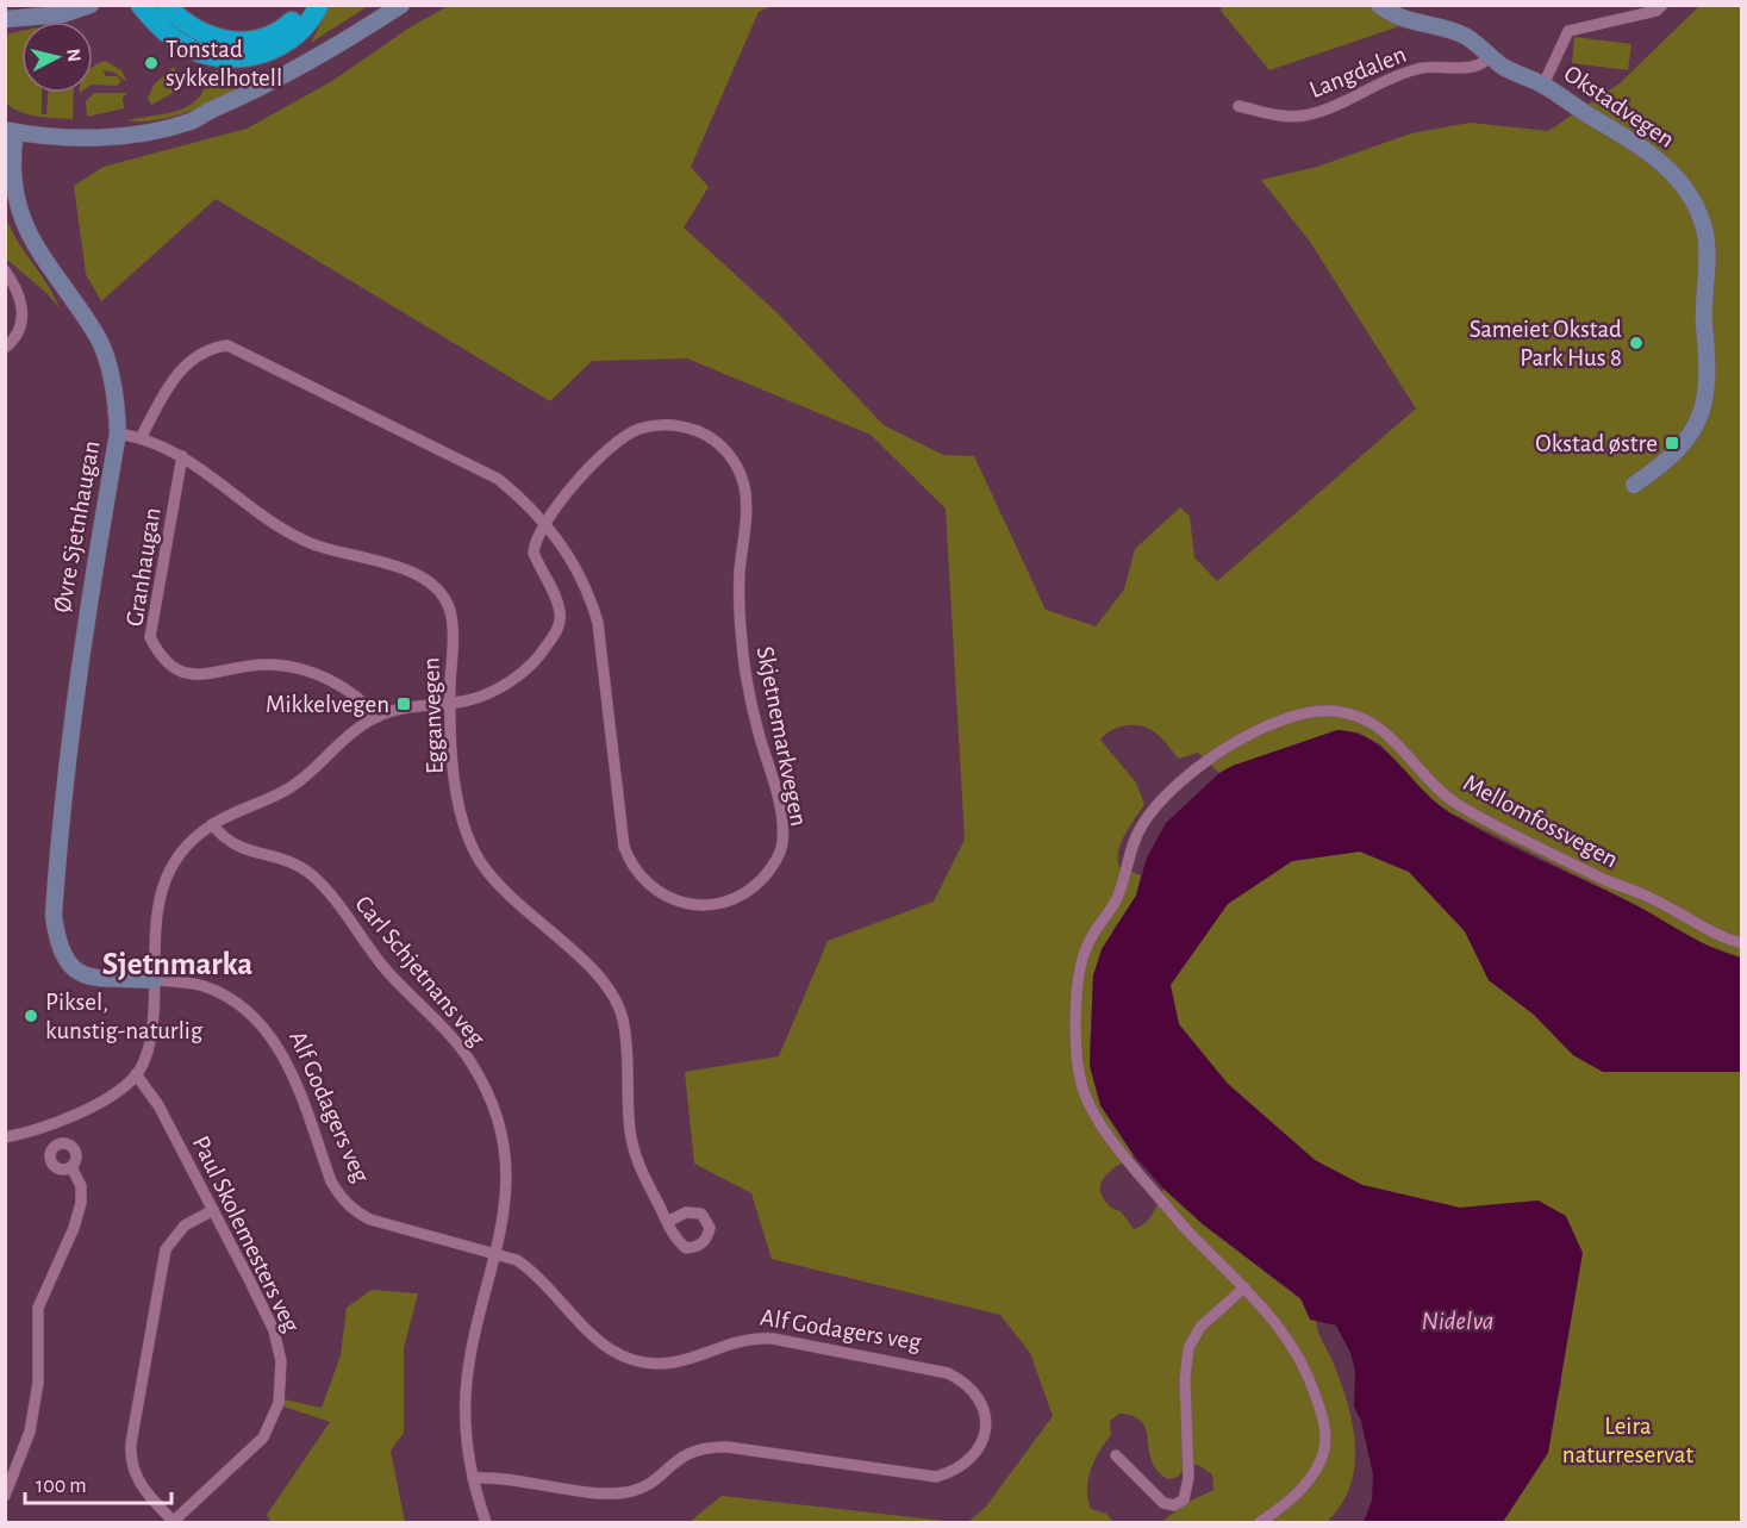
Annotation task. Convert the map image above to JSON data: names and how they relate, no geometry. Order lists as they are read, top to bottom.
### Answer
{
  "streets": {
    "street": [
      "Langdalen",
      "Okstadvegen",
      "Øvre Sjetnhaugan",
      "Granhaugan",
      "Egganvegen",
      "Skjetnemarkvegen",
      "Mellomfossvegen",
      "Carl Schjetnans veg",
      "Alf Godagers veg",
      "Paul Skolemesters veg"
    ]
  },
  "crossings": [
    ["Langdalen", "Okstadvegen"],
    ["Øvre Sjetnhaugan", "Egganvegen"],
    ["Øvre Sjetnhaugan", "Alf Godagers veg"],
    ["Granhaugan", "Egganvegen"],
    ["Egganvegen", "Skjetnemarkvegen"],
    ["Carl Schjetnans veg", "Alf Godagers veg"]
  ],
  "districts": ["Sjetnmarka"],
  "water": ["Nidelva"],
  "parks": ["Leira naturreservat"],
  "places": {
    "other": ["Tonstad sykkelhotell", "Sameiet Okstad Park Hus 8", "Piksel, kunstig-naturlig"],
    "transit": ["Okstad østre", "Mikkelvegen"]
  },
  "scale_bar": "100 m",
  "north": "right"
}
